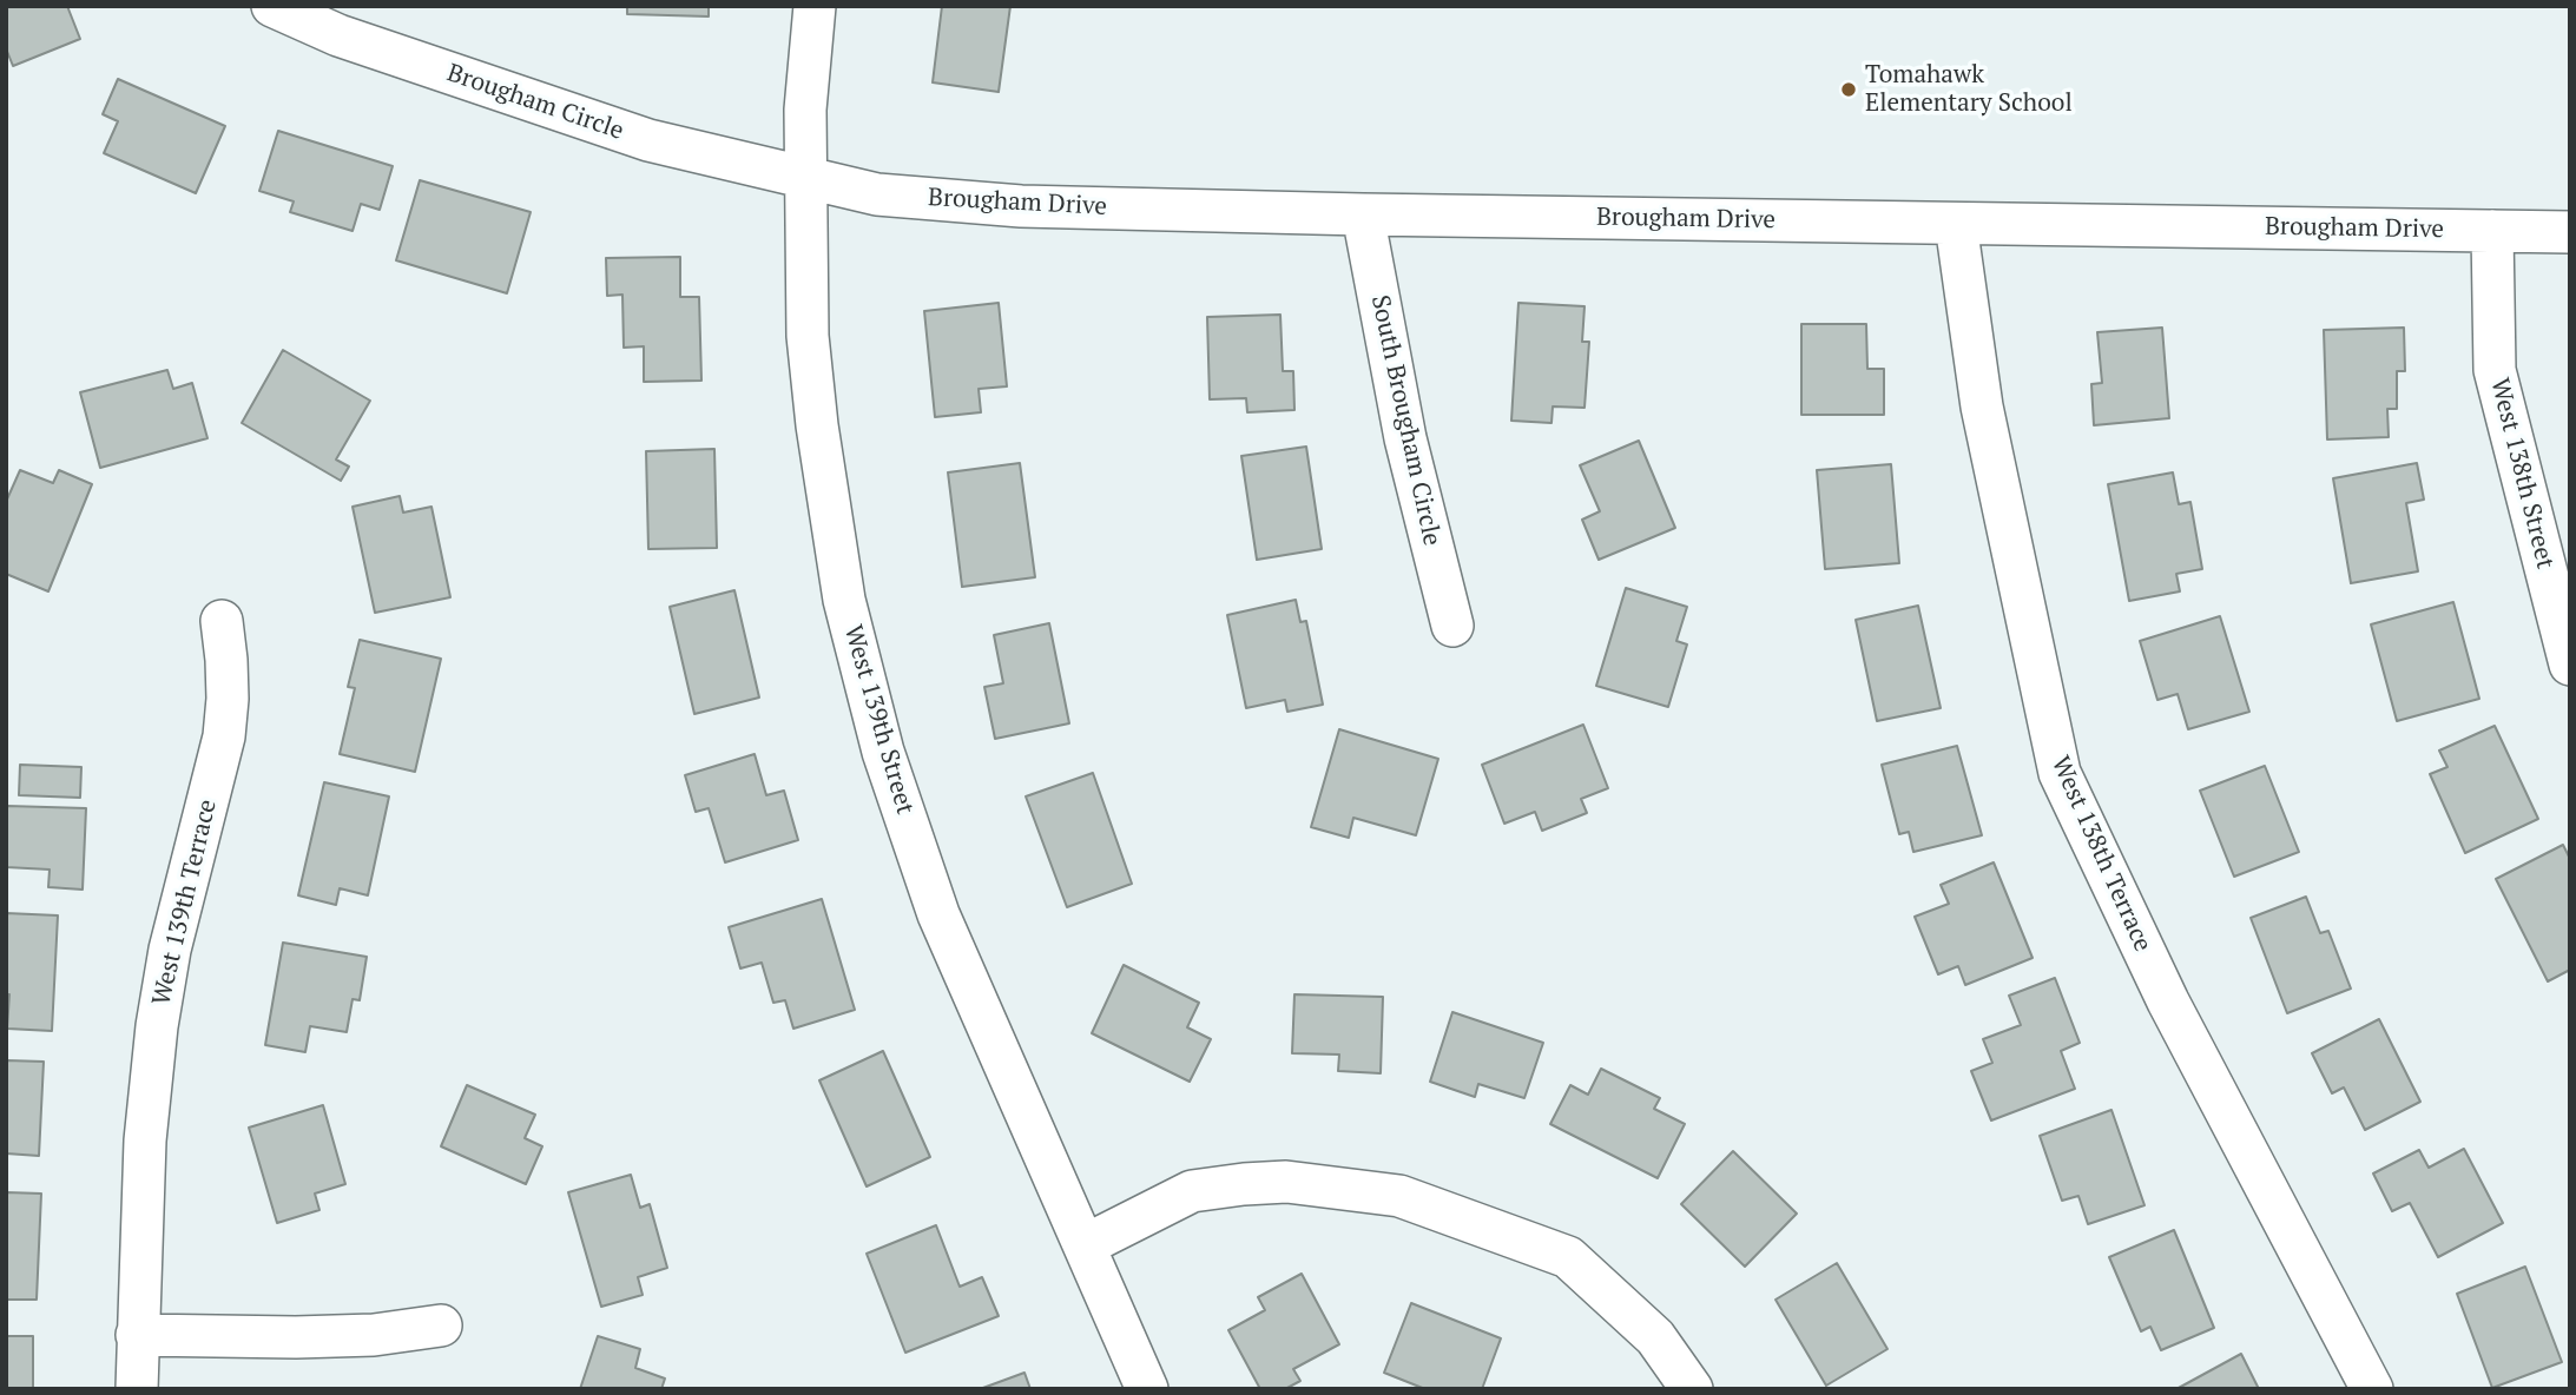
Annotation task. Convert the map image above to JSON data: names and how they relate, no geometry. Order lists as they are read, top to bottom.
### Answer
{
  "streets": {
    "street": [
      "Brougham Circle",
      "Brougham Drive",
      "South Brougham Circle",
      "West 138th Street",
      "West 139th Street",
      "West 138th Terrace",
      "West 139th Terrace"
    ]
  },
  "crossings": [
    ["Brougham Circle", "Brougham Drive"],
    ["Brougham Circle", "West 139th Street"],
    ["Brougham Drive", "South Brougham Circle"],
    ["Brougham Drive", "West 138th Street"],
    ["Brougham Drive", "West 139th Street"],
    ["Brougham Drive", "West 138th Terrace"]
  ],
  "places": ["Tomahawk Elementary School"]
}
